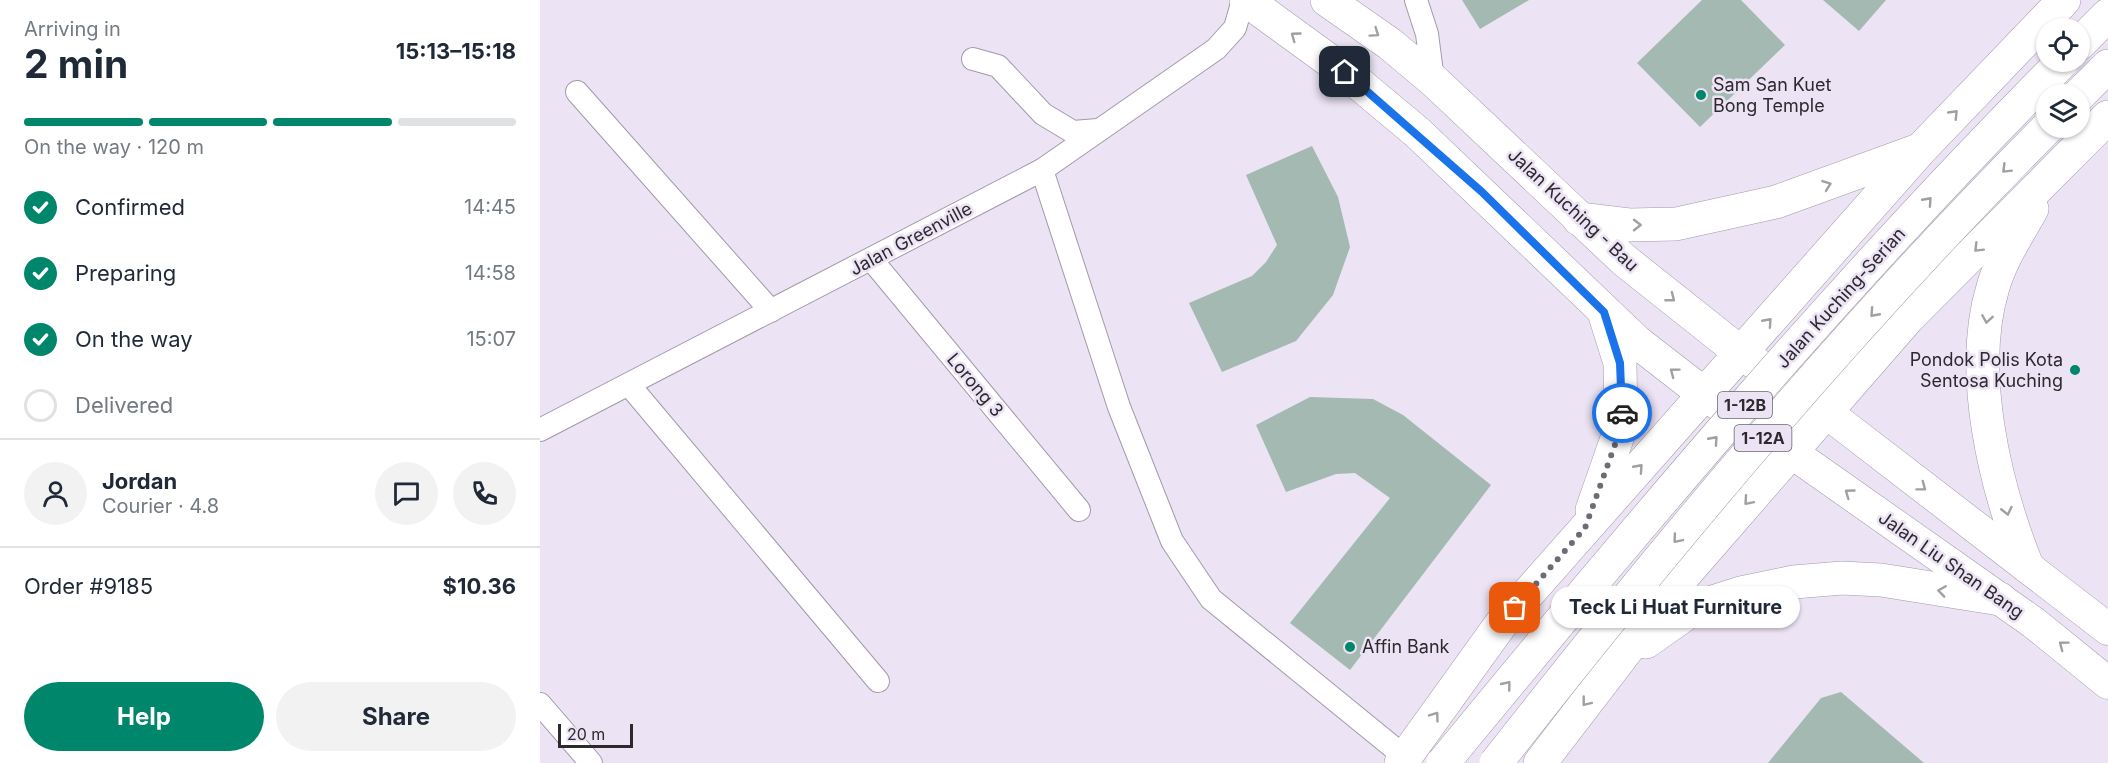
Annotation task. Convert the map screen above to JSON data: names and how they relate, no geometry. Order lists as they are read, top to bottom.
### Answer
{
  "streets": {
    "main road": [
      "Jalan Kuching - Bau",
      "Jalan Kuching-Serian",
      "1-12B",
      "1-12A",
      "Jalan Liu Shan Bang"
    ],
    "street": ["Jalan Greenville", "Lorong 3"]
  },
  "crossings": [
    ["Jalan Greenville", "Lorong 3"]
  ],
  "places": [
    "Sam San Kuet Bong Temple",
    "Pondok Polis Kota Sentosa Kuching",
    "Teck Li Huat Furniture",
    "Affin Bank"
  ],
  "scale_bar": "20 m",
  "page": {
    "heading": ["2 min", "Arriving in", "15:13–15:18"],
    "panel": [
      "Jordan",
      "Courier · 4.8",
      "Order #9185",
      "$10.36"
    ],
    "bar": "On the way · 120 m",
    "list": [
      ["Confirmed", "14:45"],
      ["Preparing", "14:58"],
      ["On the way", "15:07"],
      "Delivered"
    ],
    "bubble": "Teck Li Huat Furniture",
    "buttons": ["Help", "Share"],
    "scale": "20 m"
  }
}
